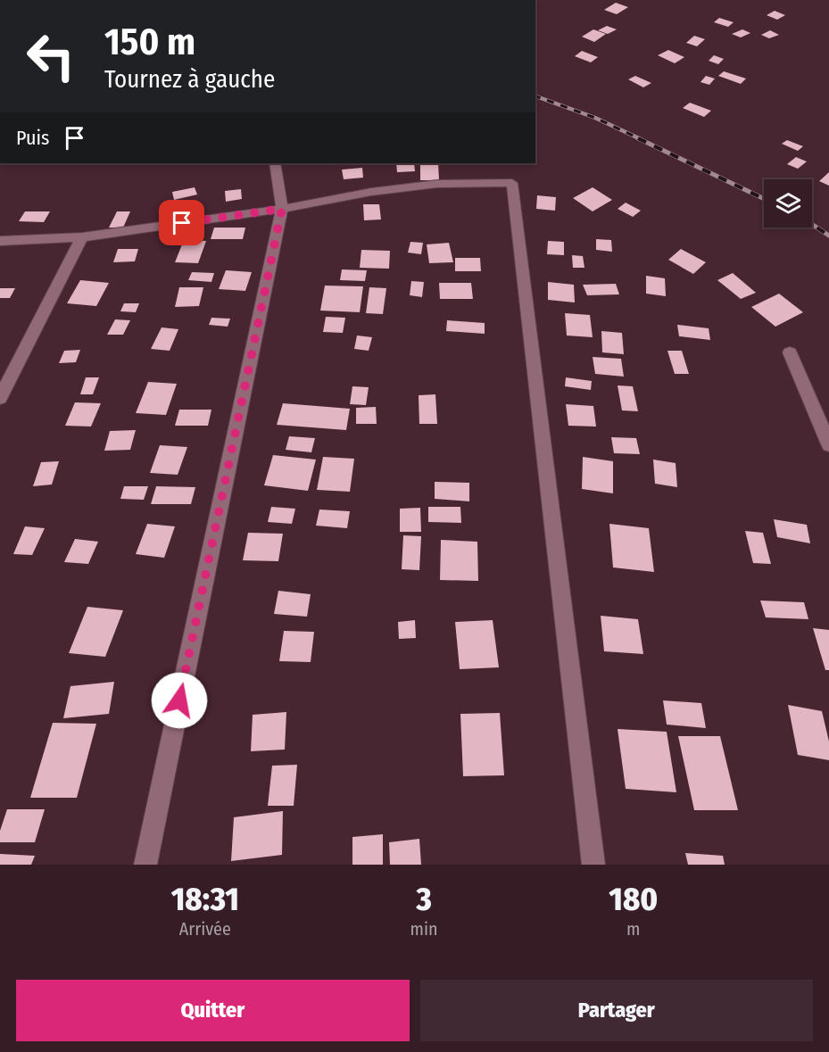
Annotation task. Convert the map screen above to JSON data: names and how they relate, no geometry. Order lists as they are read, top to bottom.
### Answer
{
  "page": {
    "turn": ["150 m", "Tournez à gauche"],
    "then": "Puis",
    "eta": [
      "18:31",
      "Arrivée",
      "3",
      "min",
      "180",
      "m"
    ],
    "buttons": ["Quitter", "Partager"]
  }
}
